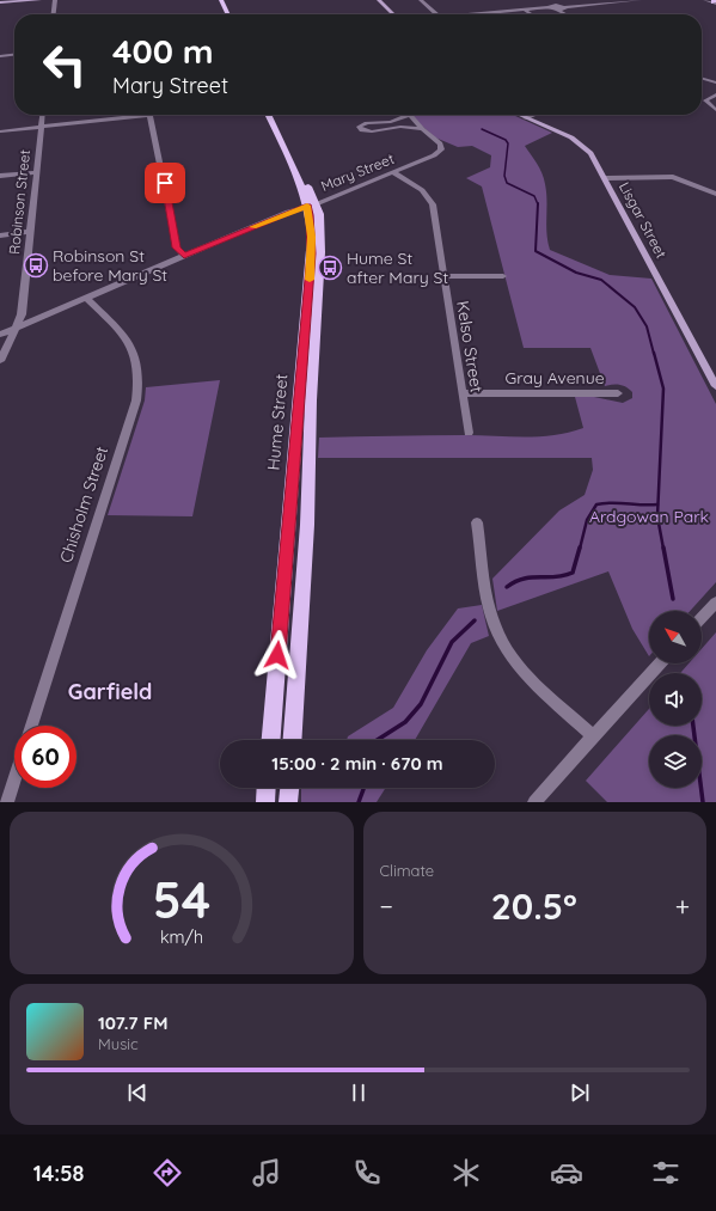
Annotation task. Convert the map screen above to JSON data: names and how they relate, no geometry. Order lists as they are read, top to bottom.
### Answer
{
  "streets": {
    "main road": ["Hume Street"],
    "street": [
      "Mary Street",
      "Robinson Street",
      "Lisgar Street",
      "Kelso Street",
      "Gray Avenue",
      "Chisholm Street"
    ]
  },
  "crossings": [
    ["Mary Street", "Robinson Street"],
    ["Mary Street", "Kelso Street"],
    ["Mary Street", "Hume Street"],
    ["Mary Street", "Chisholm Street"],
    ["Kelso Street", "Gray Avenue"]
  ],
  "districts": ["Garfield"],
  "parks": ["Ardgowan Park"],
  "places": {
    "bus stop": ["Robinson St before Mary St", "Hume St after Mary St"]
  },
  "north": "top left",
  "page": {
    "turn": ["400 m", "Mary Street"],
    "limit": "60",
    "trip": "15:00 · 2 min · 670 m",
    "tile": "Climate",
    "heat": ["−", "20.5°", "+"],
    "song": ["107.7 FM", "Music"],
    "tabs": "14:58",
    "gauge": ["54", "km/h"]
  }
}
